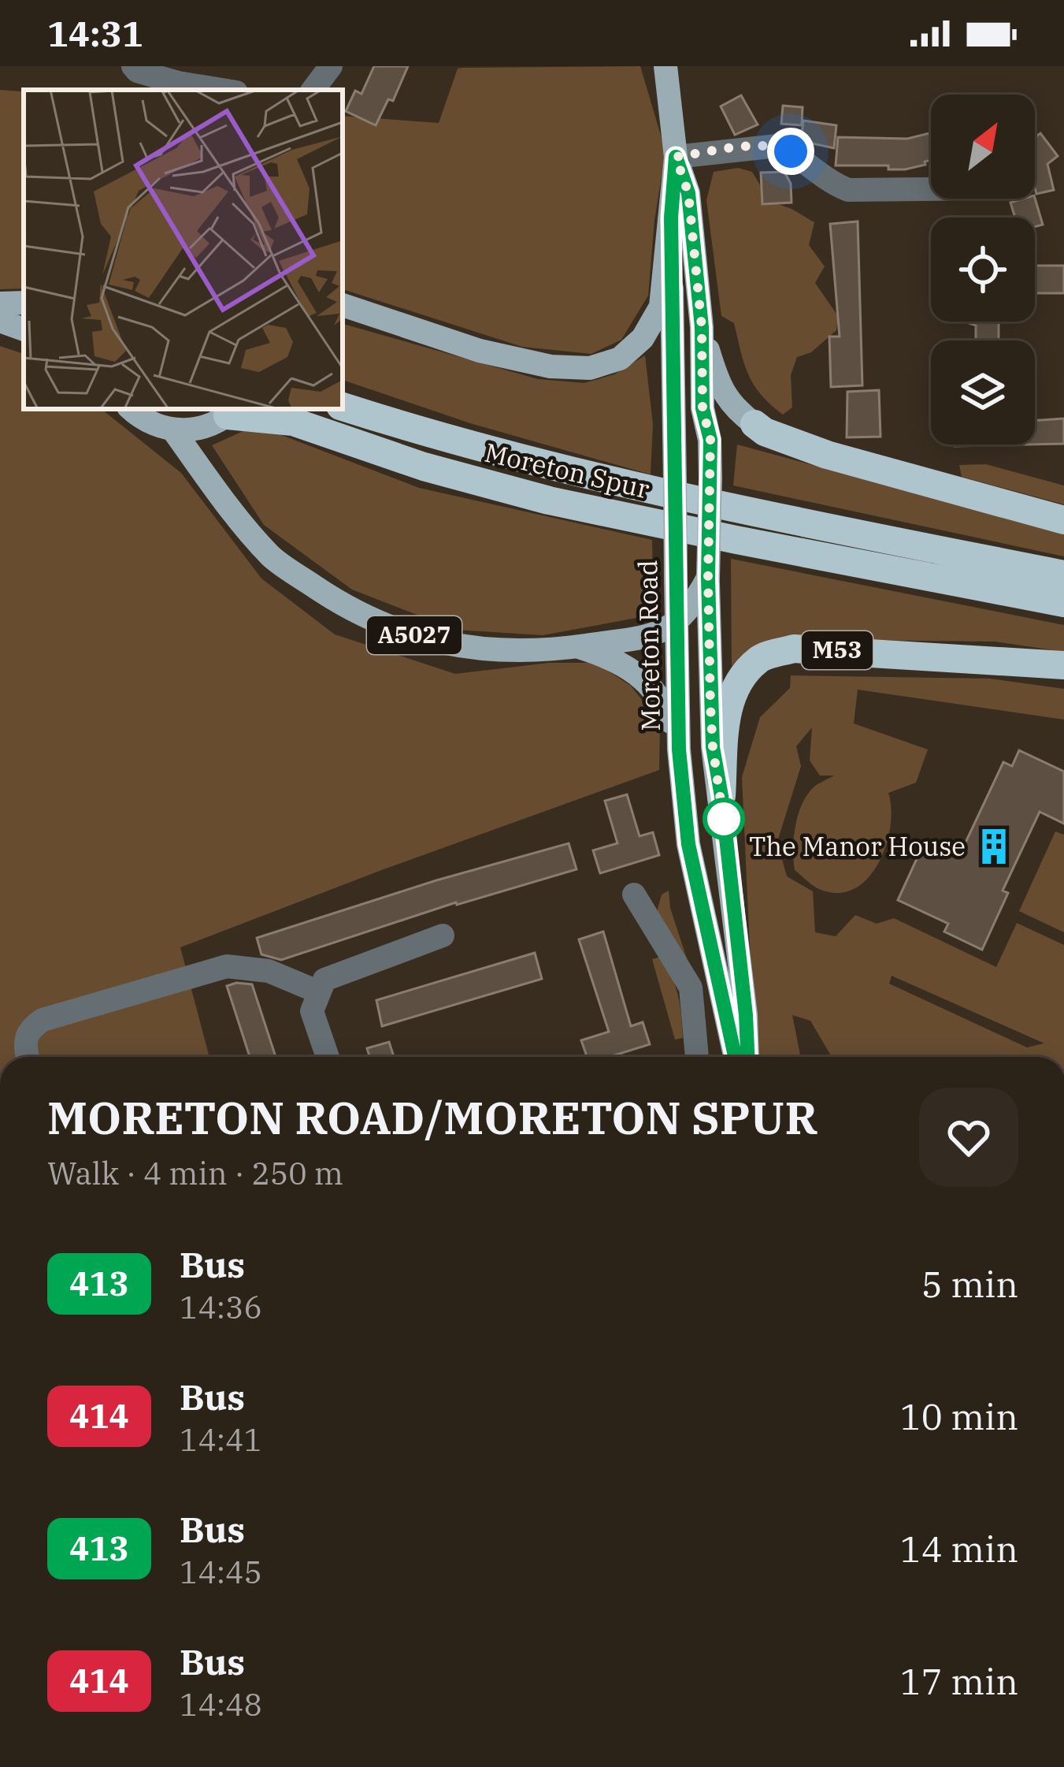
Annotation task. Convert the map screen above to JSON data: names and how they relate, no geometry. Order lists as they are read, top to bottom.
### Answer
{
  "streets": {
    "highway": ["Moreton Spur", "M53"],
    "main road": ["A5027", "Moreton Road"]
  },
  "crossings": [
    ["A5027", "Moreton Road"]
  ],
  "places": {
    "building": ["The Manor House"]
  },
  "lines": ["bus line 413"],
  "north": "top right",
  "page": {
    "status": "14:31",
    "heading": ["MORETON ROAD/MORETON SPUR", "Walk · 4 min · 250 m"],
    "list": [
      {
        "mark": "413",
        "name": "Bus",
        "note": "14:36",
        "value": "5 min"
      },
      {
        "mark": "414",
        "name": "Bus",
        "note": "14:41",
        "value": "10 min"
      },
      {
        "mark": "413",
        "name": "Bus",
        "note": "14:45",
        "value": "14 min"
      },
      {
        "mark": "414",
        "name": "Bus",
        "note": "14:48",
        "value": "17 min"
      }
    ]
  }
}
